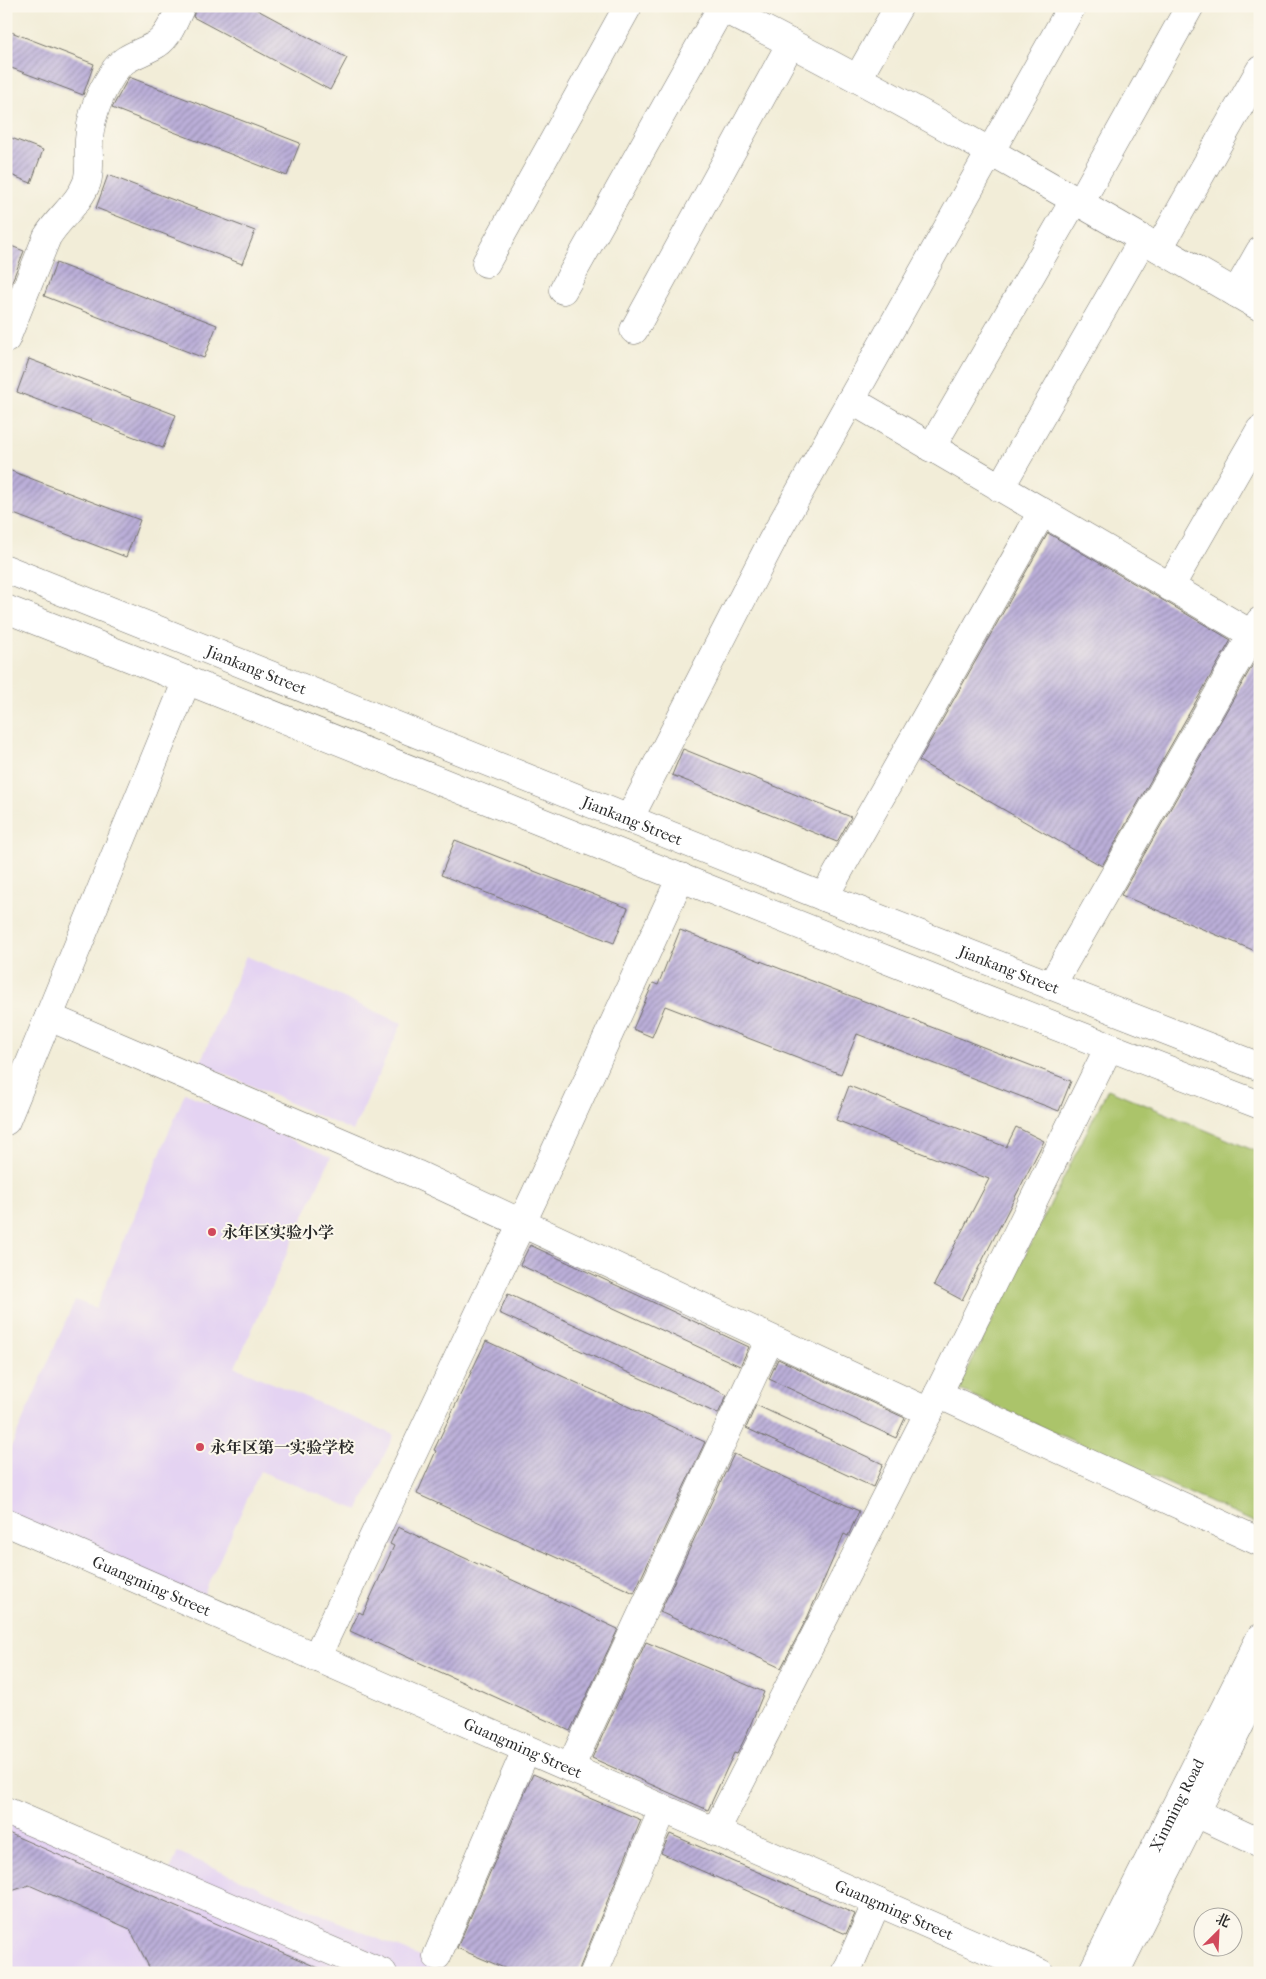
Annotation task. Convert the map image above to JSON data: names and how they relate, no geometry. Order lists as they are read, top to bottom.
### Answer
{
  "streets": {
    "street": ["Jiankang Street", "Guangming Street", "Xinming Road"]
  },
  "places": ["永年区实验小学", "永年区第一实验学校"],
  "north": "top right"
}
